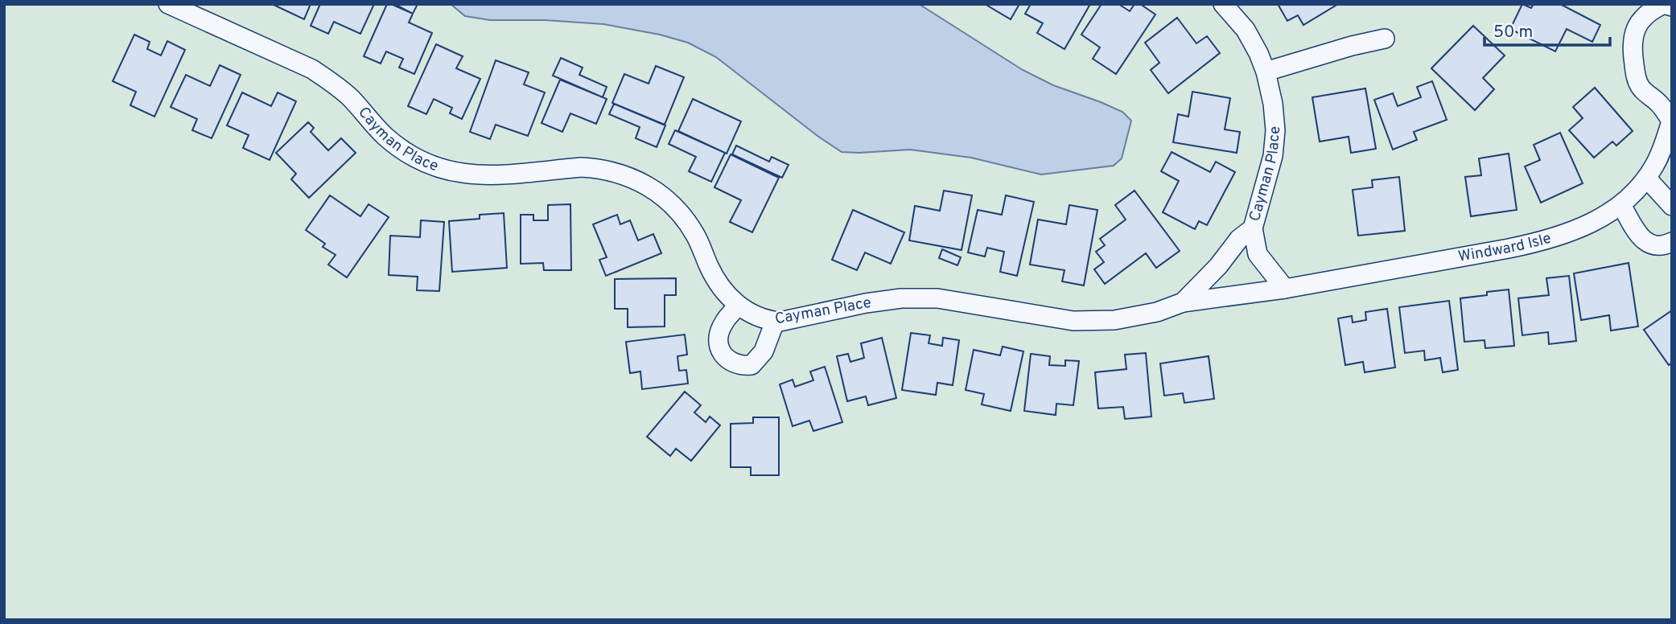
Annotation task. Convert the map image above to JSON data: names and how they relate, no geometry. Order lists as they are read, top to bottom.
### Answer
{
  "streets": {
    "street": ["Cayman Place", "Windward Isle"]
  },
  "crossings": [
    ["Cayman Place", "Windward Isle"]
  ],
  "scale_bar": "50 m"
}
